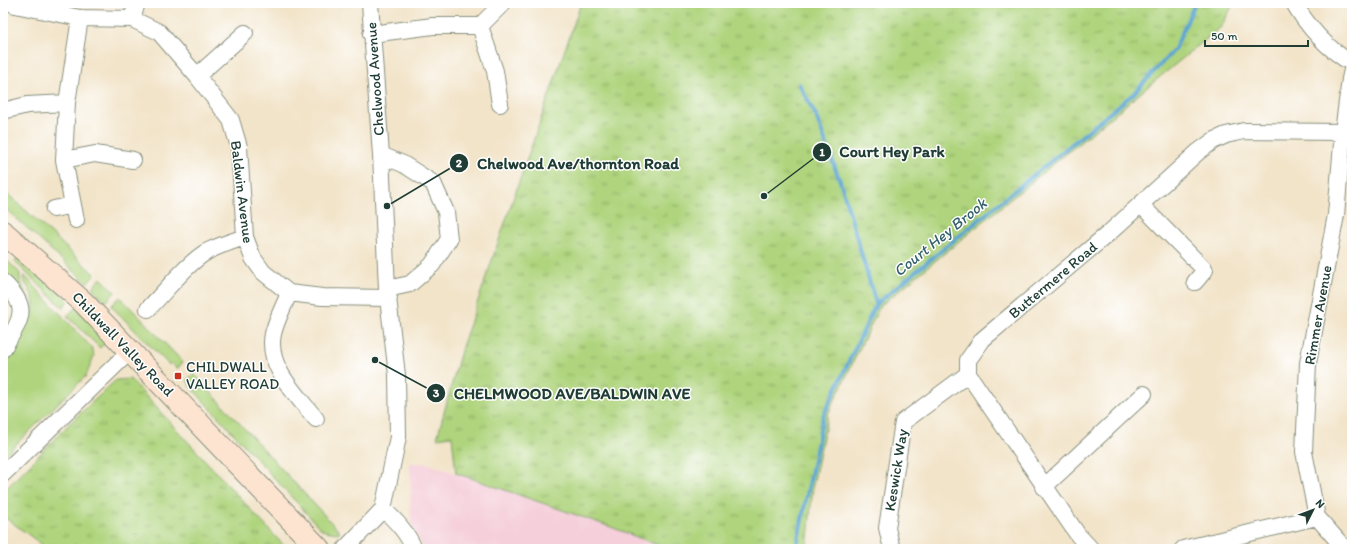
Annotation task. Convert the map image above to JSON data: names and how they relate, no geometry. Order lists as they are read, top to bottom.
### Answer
{
  "streets": {
    "main road": ["Childwall Valley Road"],
    "street": [
      "Chelwood Avenue",
      "Baldwin Avenue",
      "Buttermere Road",
      "Rimmer Avenue",
      "Keswick Way"
    ]
  },
  "crossings": [
    ["Chelwood Avenue", "Baldwin Avenue"],
    ["Buttermere Road", "Rimmer Avenue"],
    ["Buttermere Road", "Keswick Way"]
  ],
  "water": ["Court Hey Brook"],
  "places": {
    "other": ["Court Hey Park", "Chelwood Ave/thornton Road", "CHELMWOOD AVE/BALDWIN AVE"],
    "transit": ["CHILDWALL VALLEY ROAD"]
  },
  "scale_bar": "50 m",
  "north": "top right"
}
